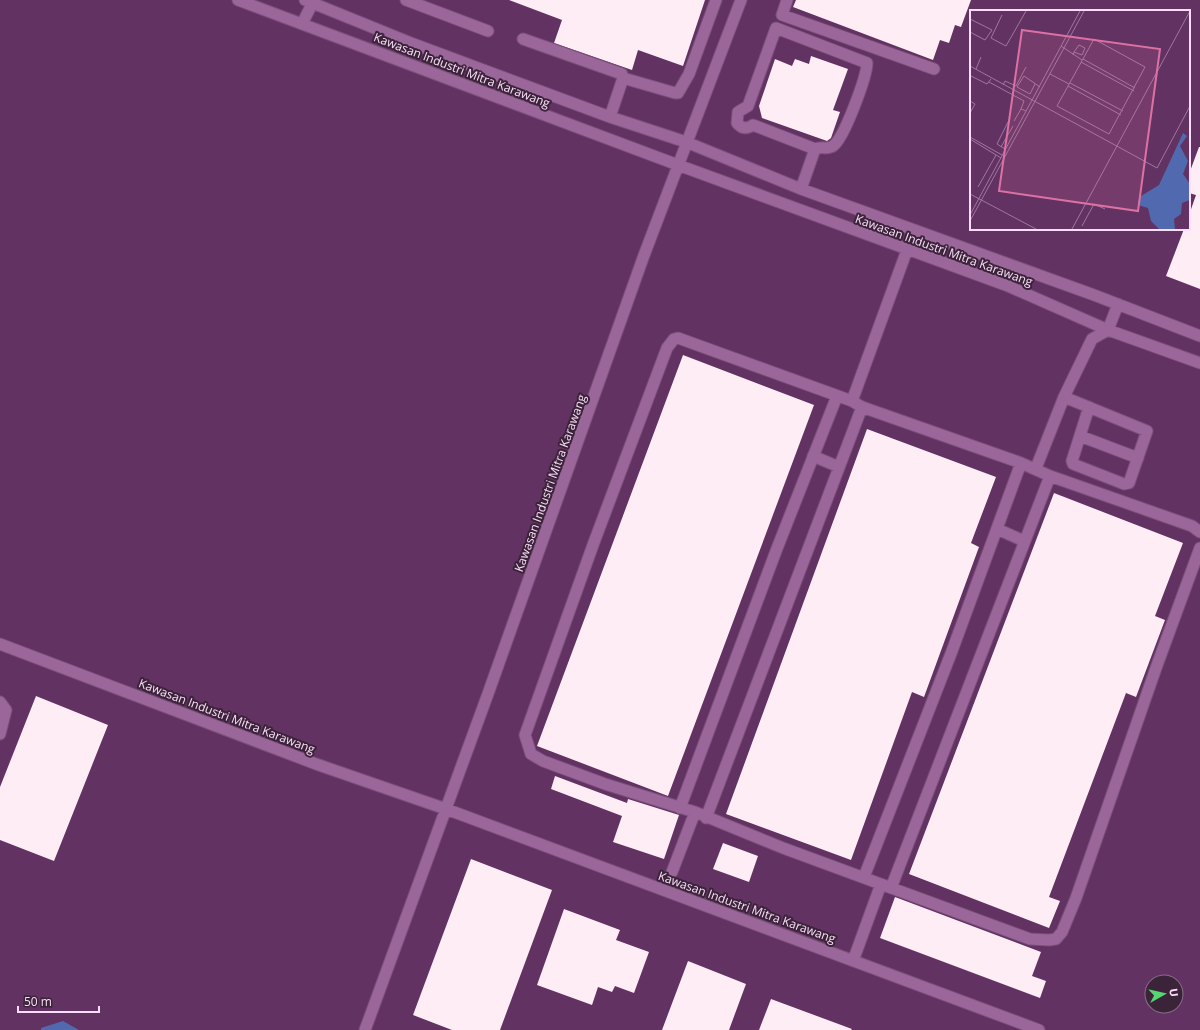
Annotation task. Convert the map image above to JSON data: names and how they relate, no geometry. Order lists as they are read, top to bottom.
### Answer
{
  "streets": {
    "street": ["Kawasan Industri Mitra Karawang"]
  },
  "scale_bar": "50 m",
  "north": "right"
}
